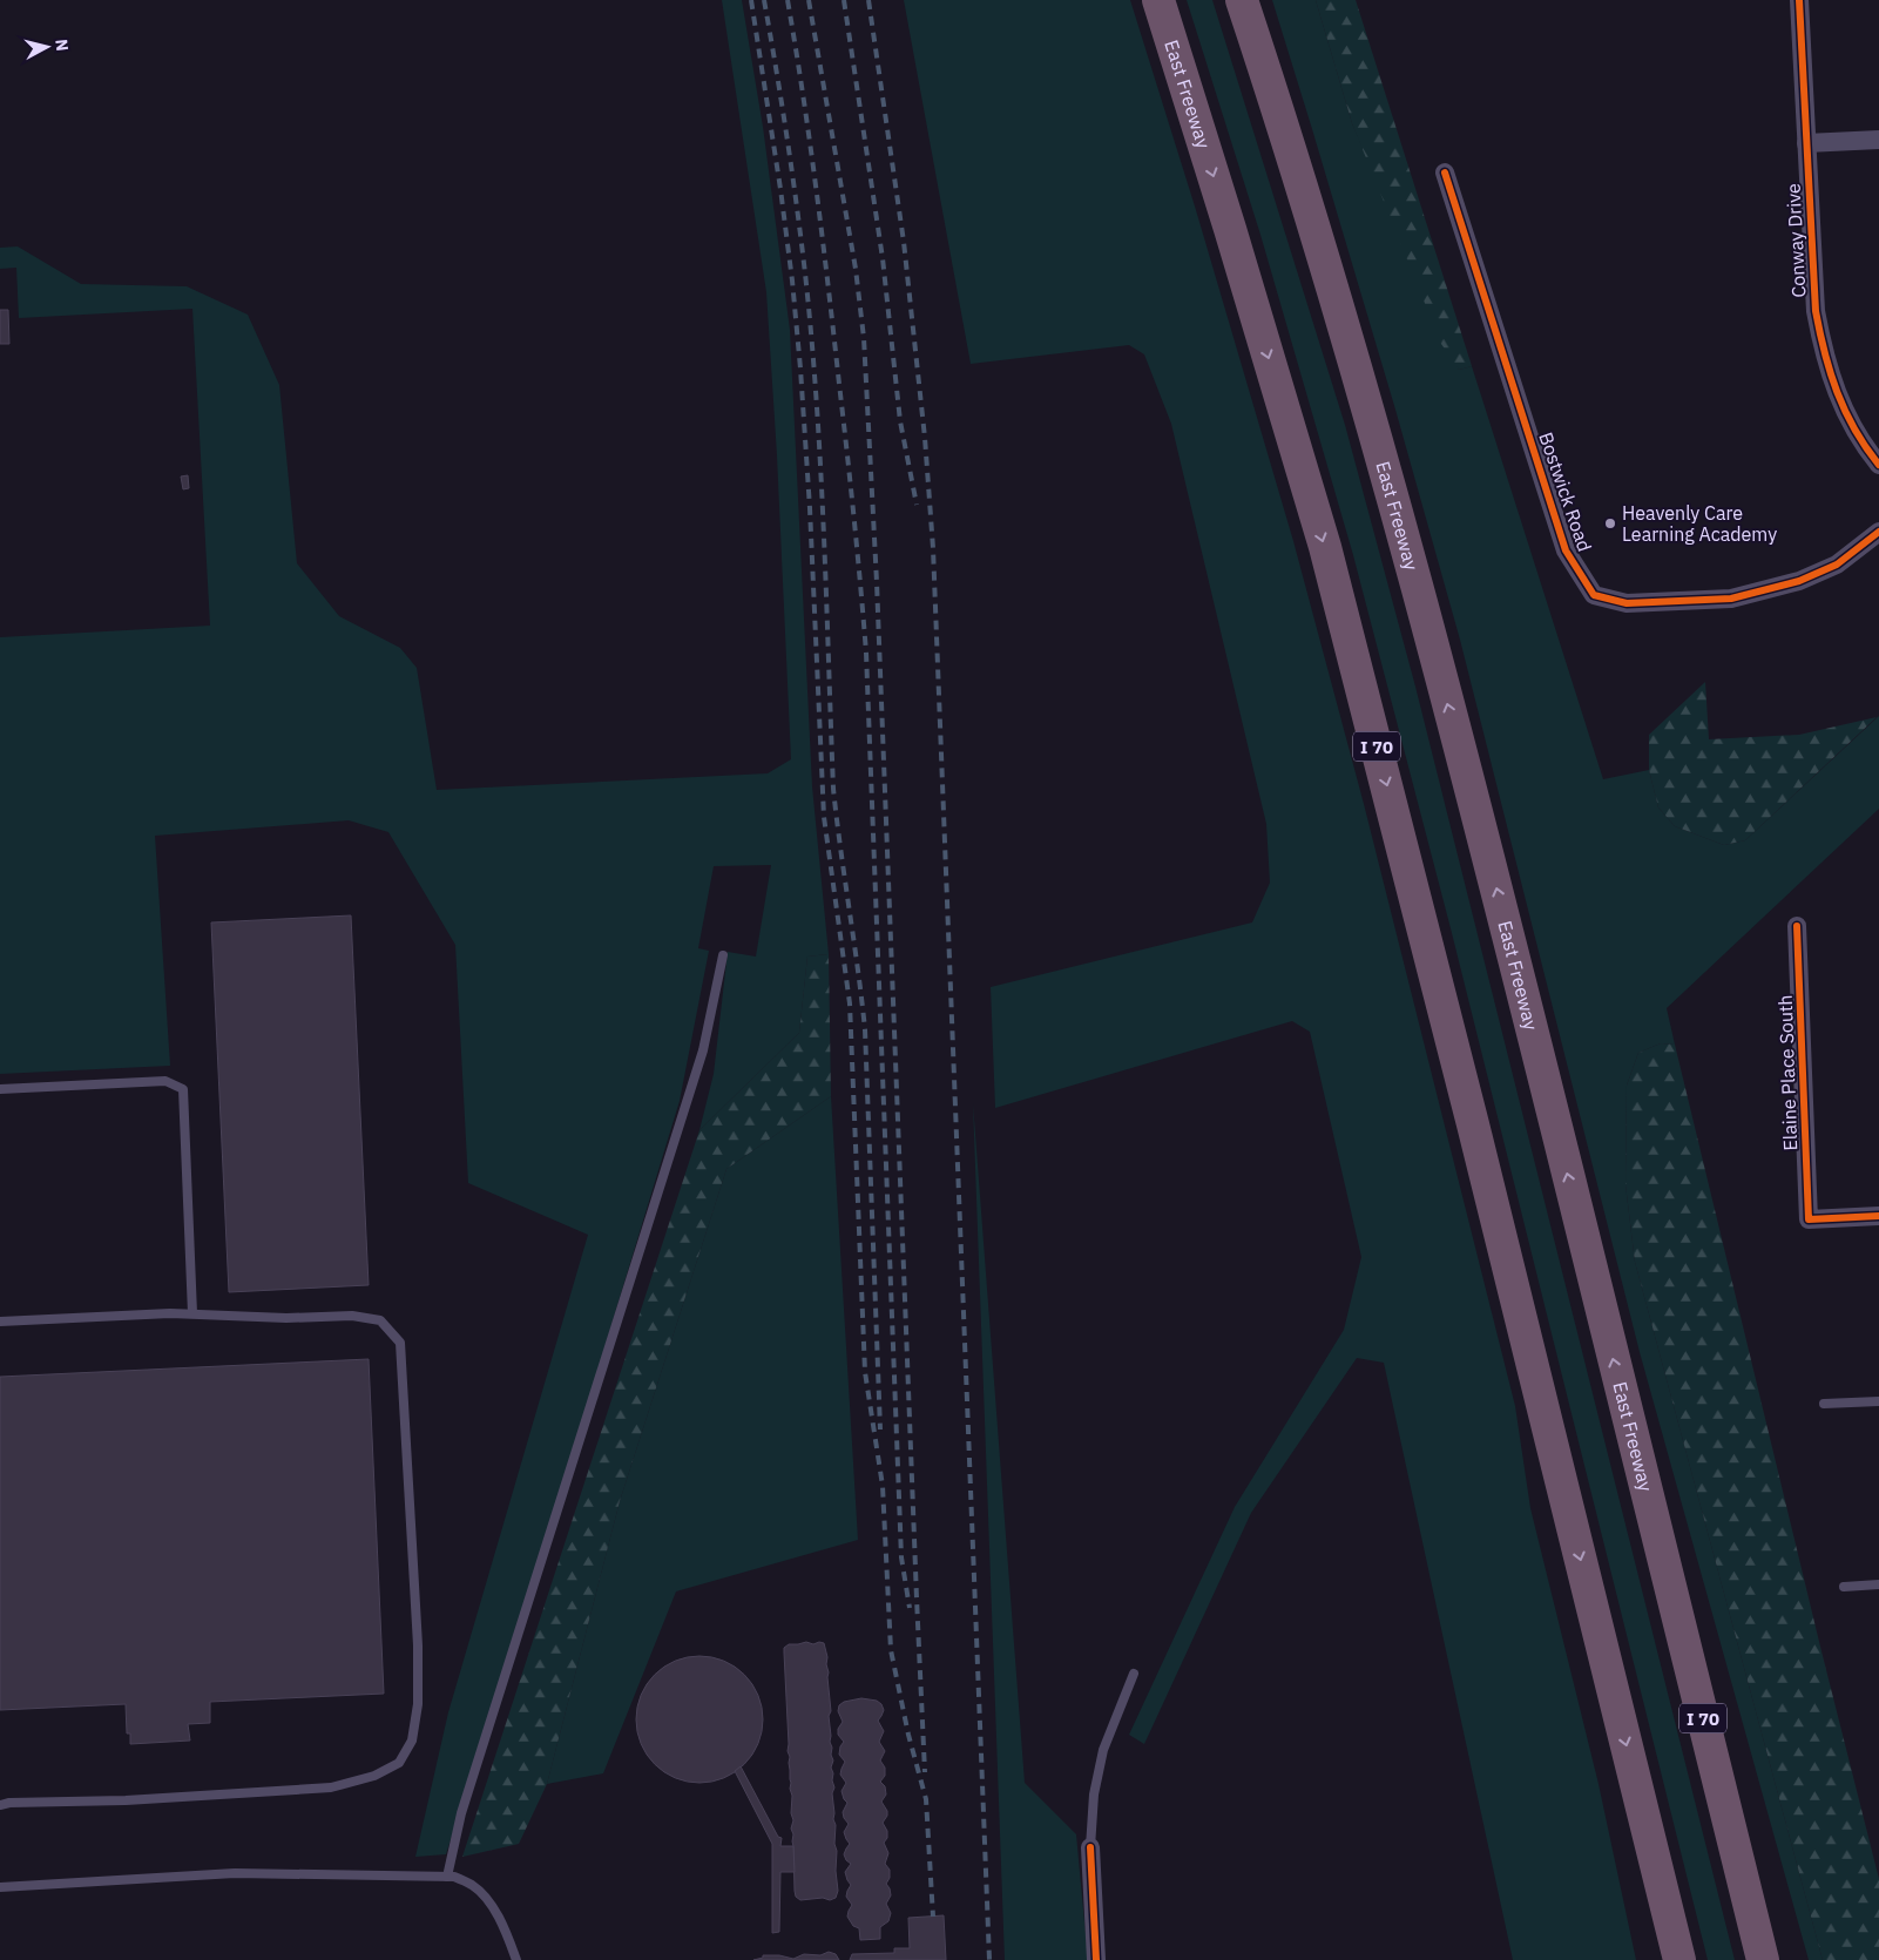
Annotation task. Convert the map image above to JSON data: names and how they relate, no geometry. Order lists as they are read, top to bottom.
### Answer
{
  "streets": {
    "highway": ["East Freeway", "I 70"],
    "street": ["Conway Drive", "Bostwick Road", "Elaine Place South"]
  },
  "places": ["Heavenly Care Learning Academy"],
  "north": "right"
}
